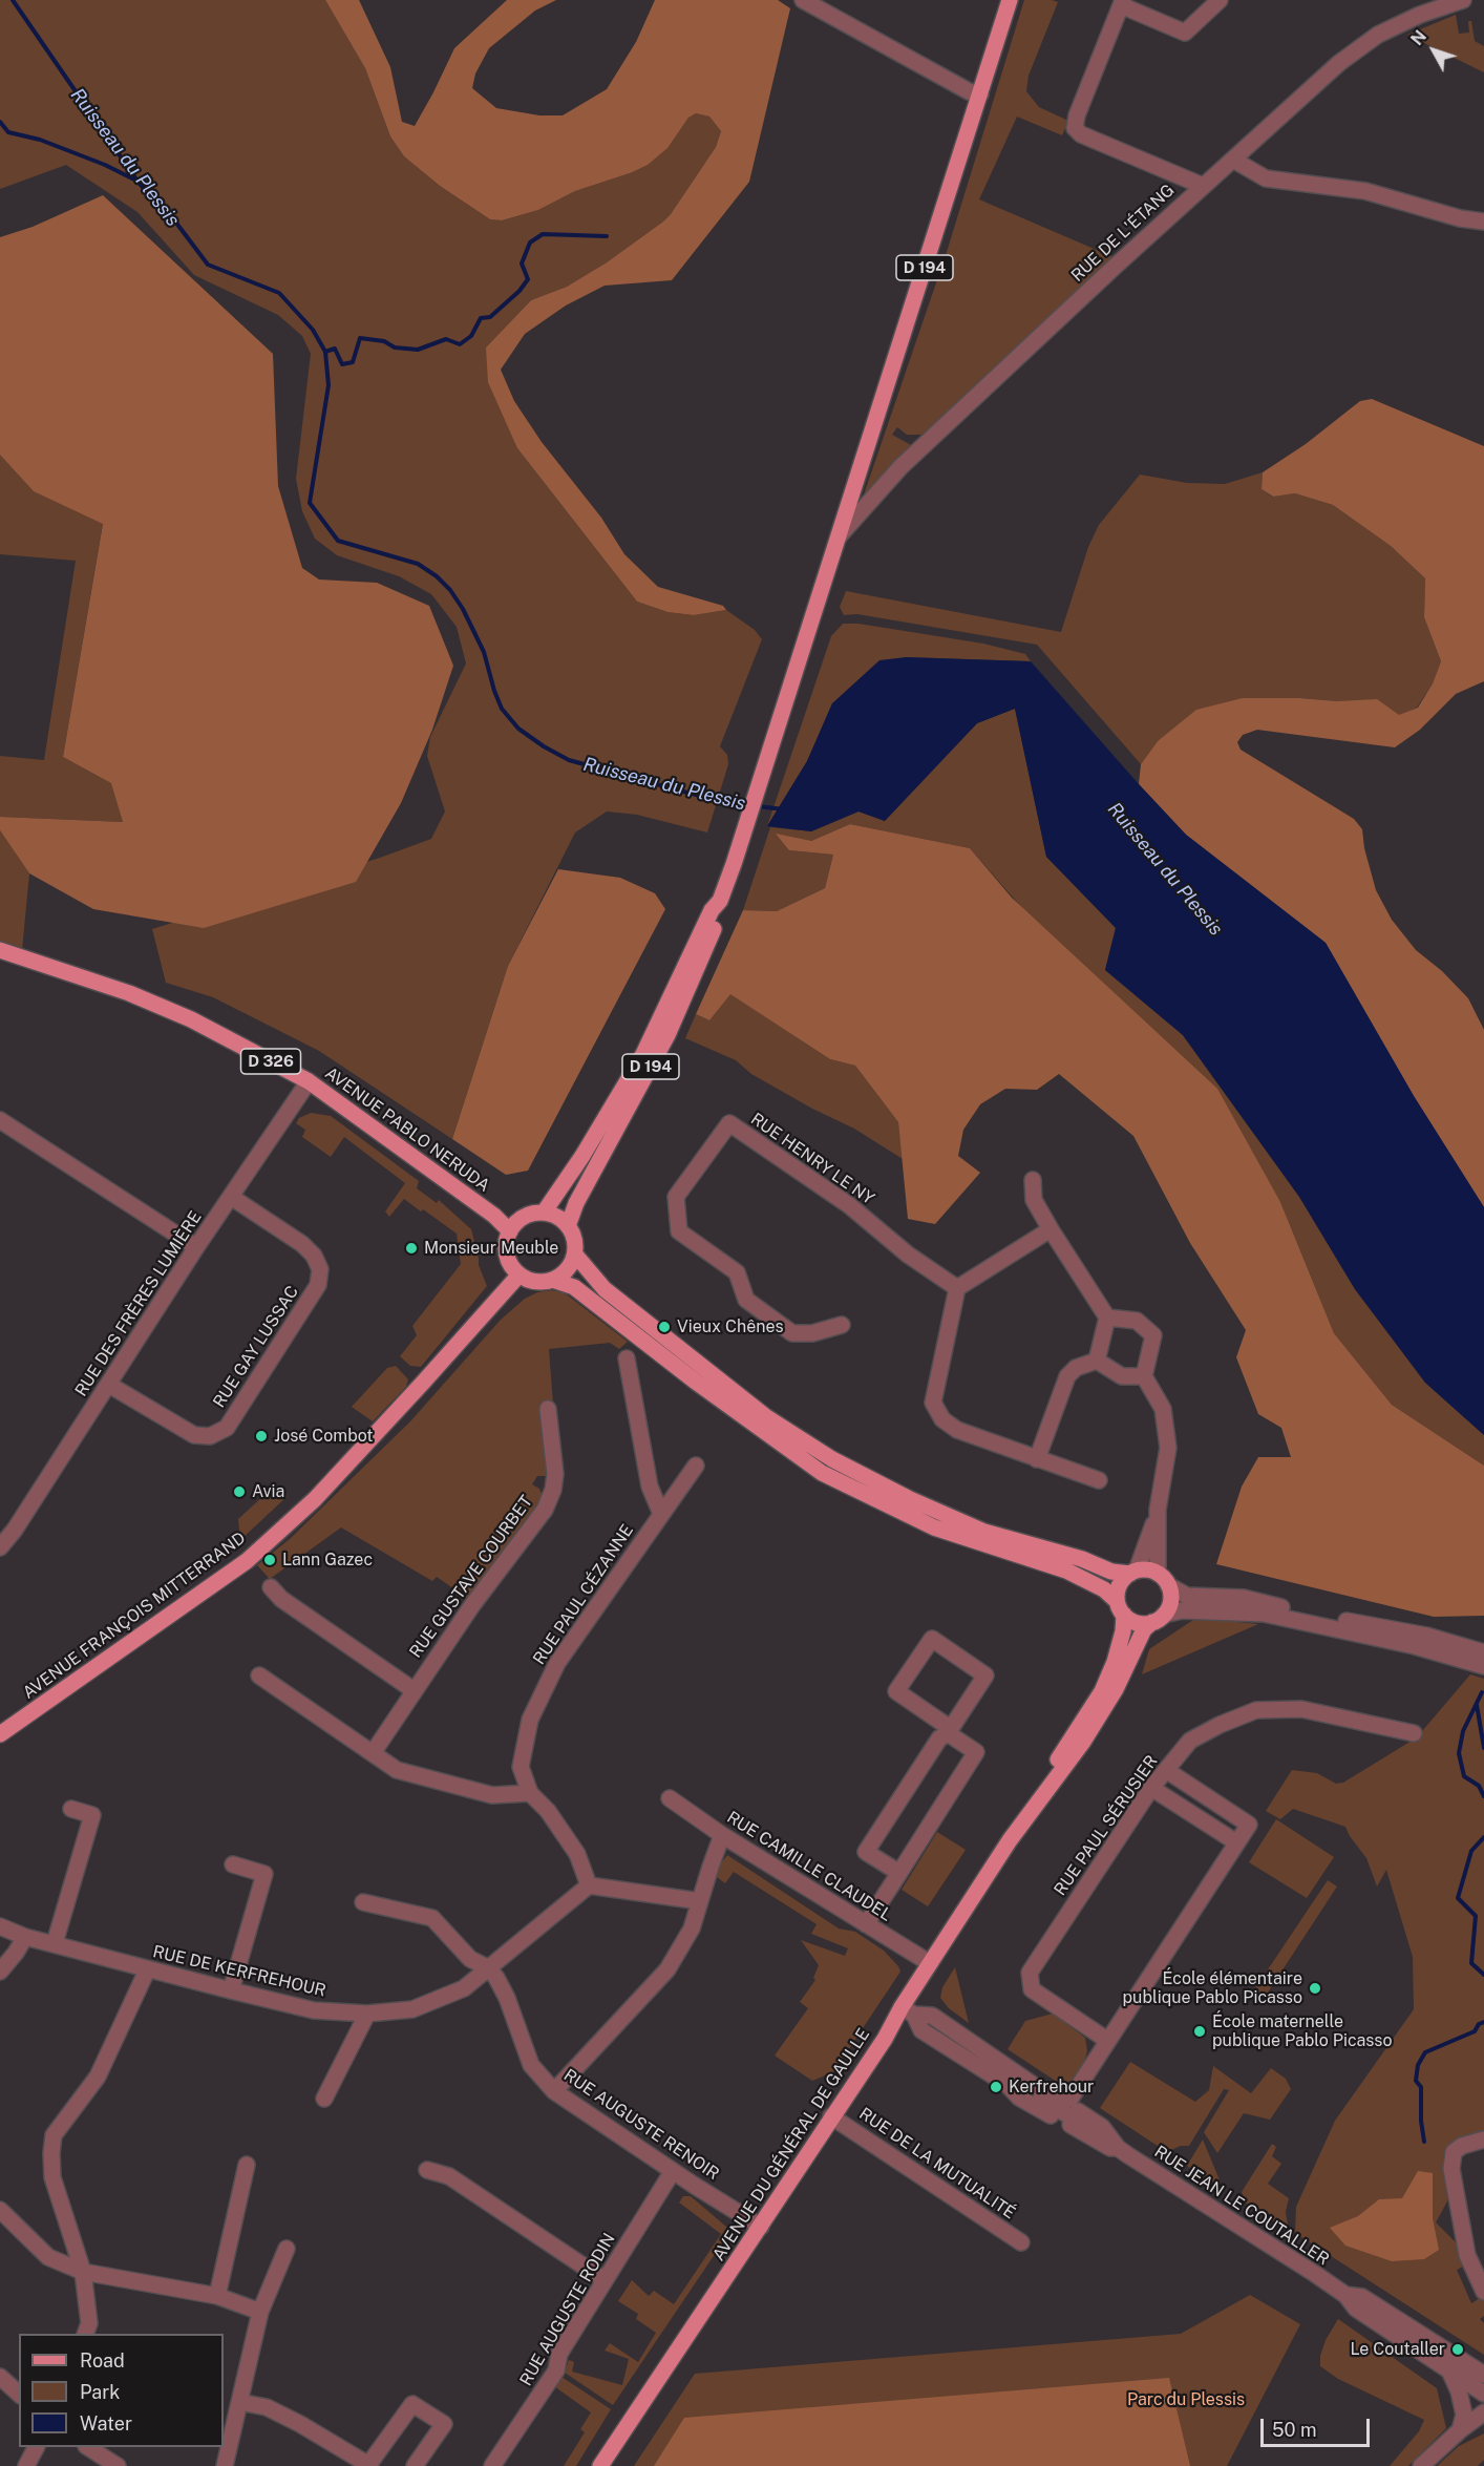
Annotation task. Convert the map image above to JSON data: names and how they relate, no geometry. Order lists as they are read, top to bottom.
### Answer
{
  "streets": {
    "main road": [
      "D 194",
      "D 326",
      "AVENUE PABLO NERUDA",
      "AVENUE FRANÇOIS MITTERRAND",
      "AVENUE DU GÉNÉRAL DE GAULLE"
    ],
    "street": [
      "RUE DE L'ÉTANG",
      "RUE HENRY LE NY",
      "RUE DES FRÈRES LUMIÈRE",
      "RUE GAY LUSSAC",
      "RUE GUSTAVE COURBET",
      "RUE PAUL CÉZANNE",
      "RUE PAUL SÉRUSIER",
      "RUE CAMILLE CLAUDEL",
      "RUE DE KERFREHOUR",
      "RUE AUGUSTE RENOIR",
      "RUE DE LA MUTUALITÉ",
      "RUE JEAN LE COUTALLER",
      "RUE AUGUSTE RODIN"
    ]
  },
  "crossings": [
    ["RUE DE L'ÉTANG", "D 194"],
    ["D 194", "AVENUE PABLO NERUDA"],
    ["D 194", "AVENUE FRANÇOIS MITTERRAND"],
    ["AVENUE PABLO NERUDA", "RUE DES FRÈRES LUMIÈRE"],
    ["AVENUE PABLO NERUDA", "AVENUE FRANÇOIS MITTERRAND"],
    ["RUE DES FRÈRES LUMIÈRE", "RUE GAY LUSSAC"],
    ["RUE PAUL CÉZANNE", "RUE DE KERFREHOUR"],
    ["RUE CAMILLE CLAUDEL", "AVENUE DU GÉNÉRAL DE GAULLE"],
    ["RUE DE KERFREHOUR", "RUE AUGUSTE RENOIR"],
    ["RUE AUGUSTE RENOIR", "AVENUE DU GÉNÉRAL DE GAULLE"],
    ["RUE AUGUSTE RENOIR", "RUE AUGUSTE RODIN"],
    ["AVENUE DU GÉNÉRAL DE GAULLE", "RUE DE LA MUTUALITÉ"],
    ["AVENUE DU GÉNÉRAL DE GAULLE", "RUE JEAN LE COUTALLER"]
  ],
  "water": ["Ruisseau du Plessis"],
  "parks": ["Parc du Plessis"],
  "places": [
    "Monsieur Meuble",
    "Vieux Chênes",
    "José Combot",
    "Avia",
    "Lann Gazec",
    "École élémentaire publique Pablo Picasso",
    "École maternelle publique Pablo Picasso",
    "Kerfrehour",
    "Le Coutaller"
  ],
  "legend": ["Road", "Park", "Water"],
  "scale_bar": "50 m",
  "north": "top left"
}
